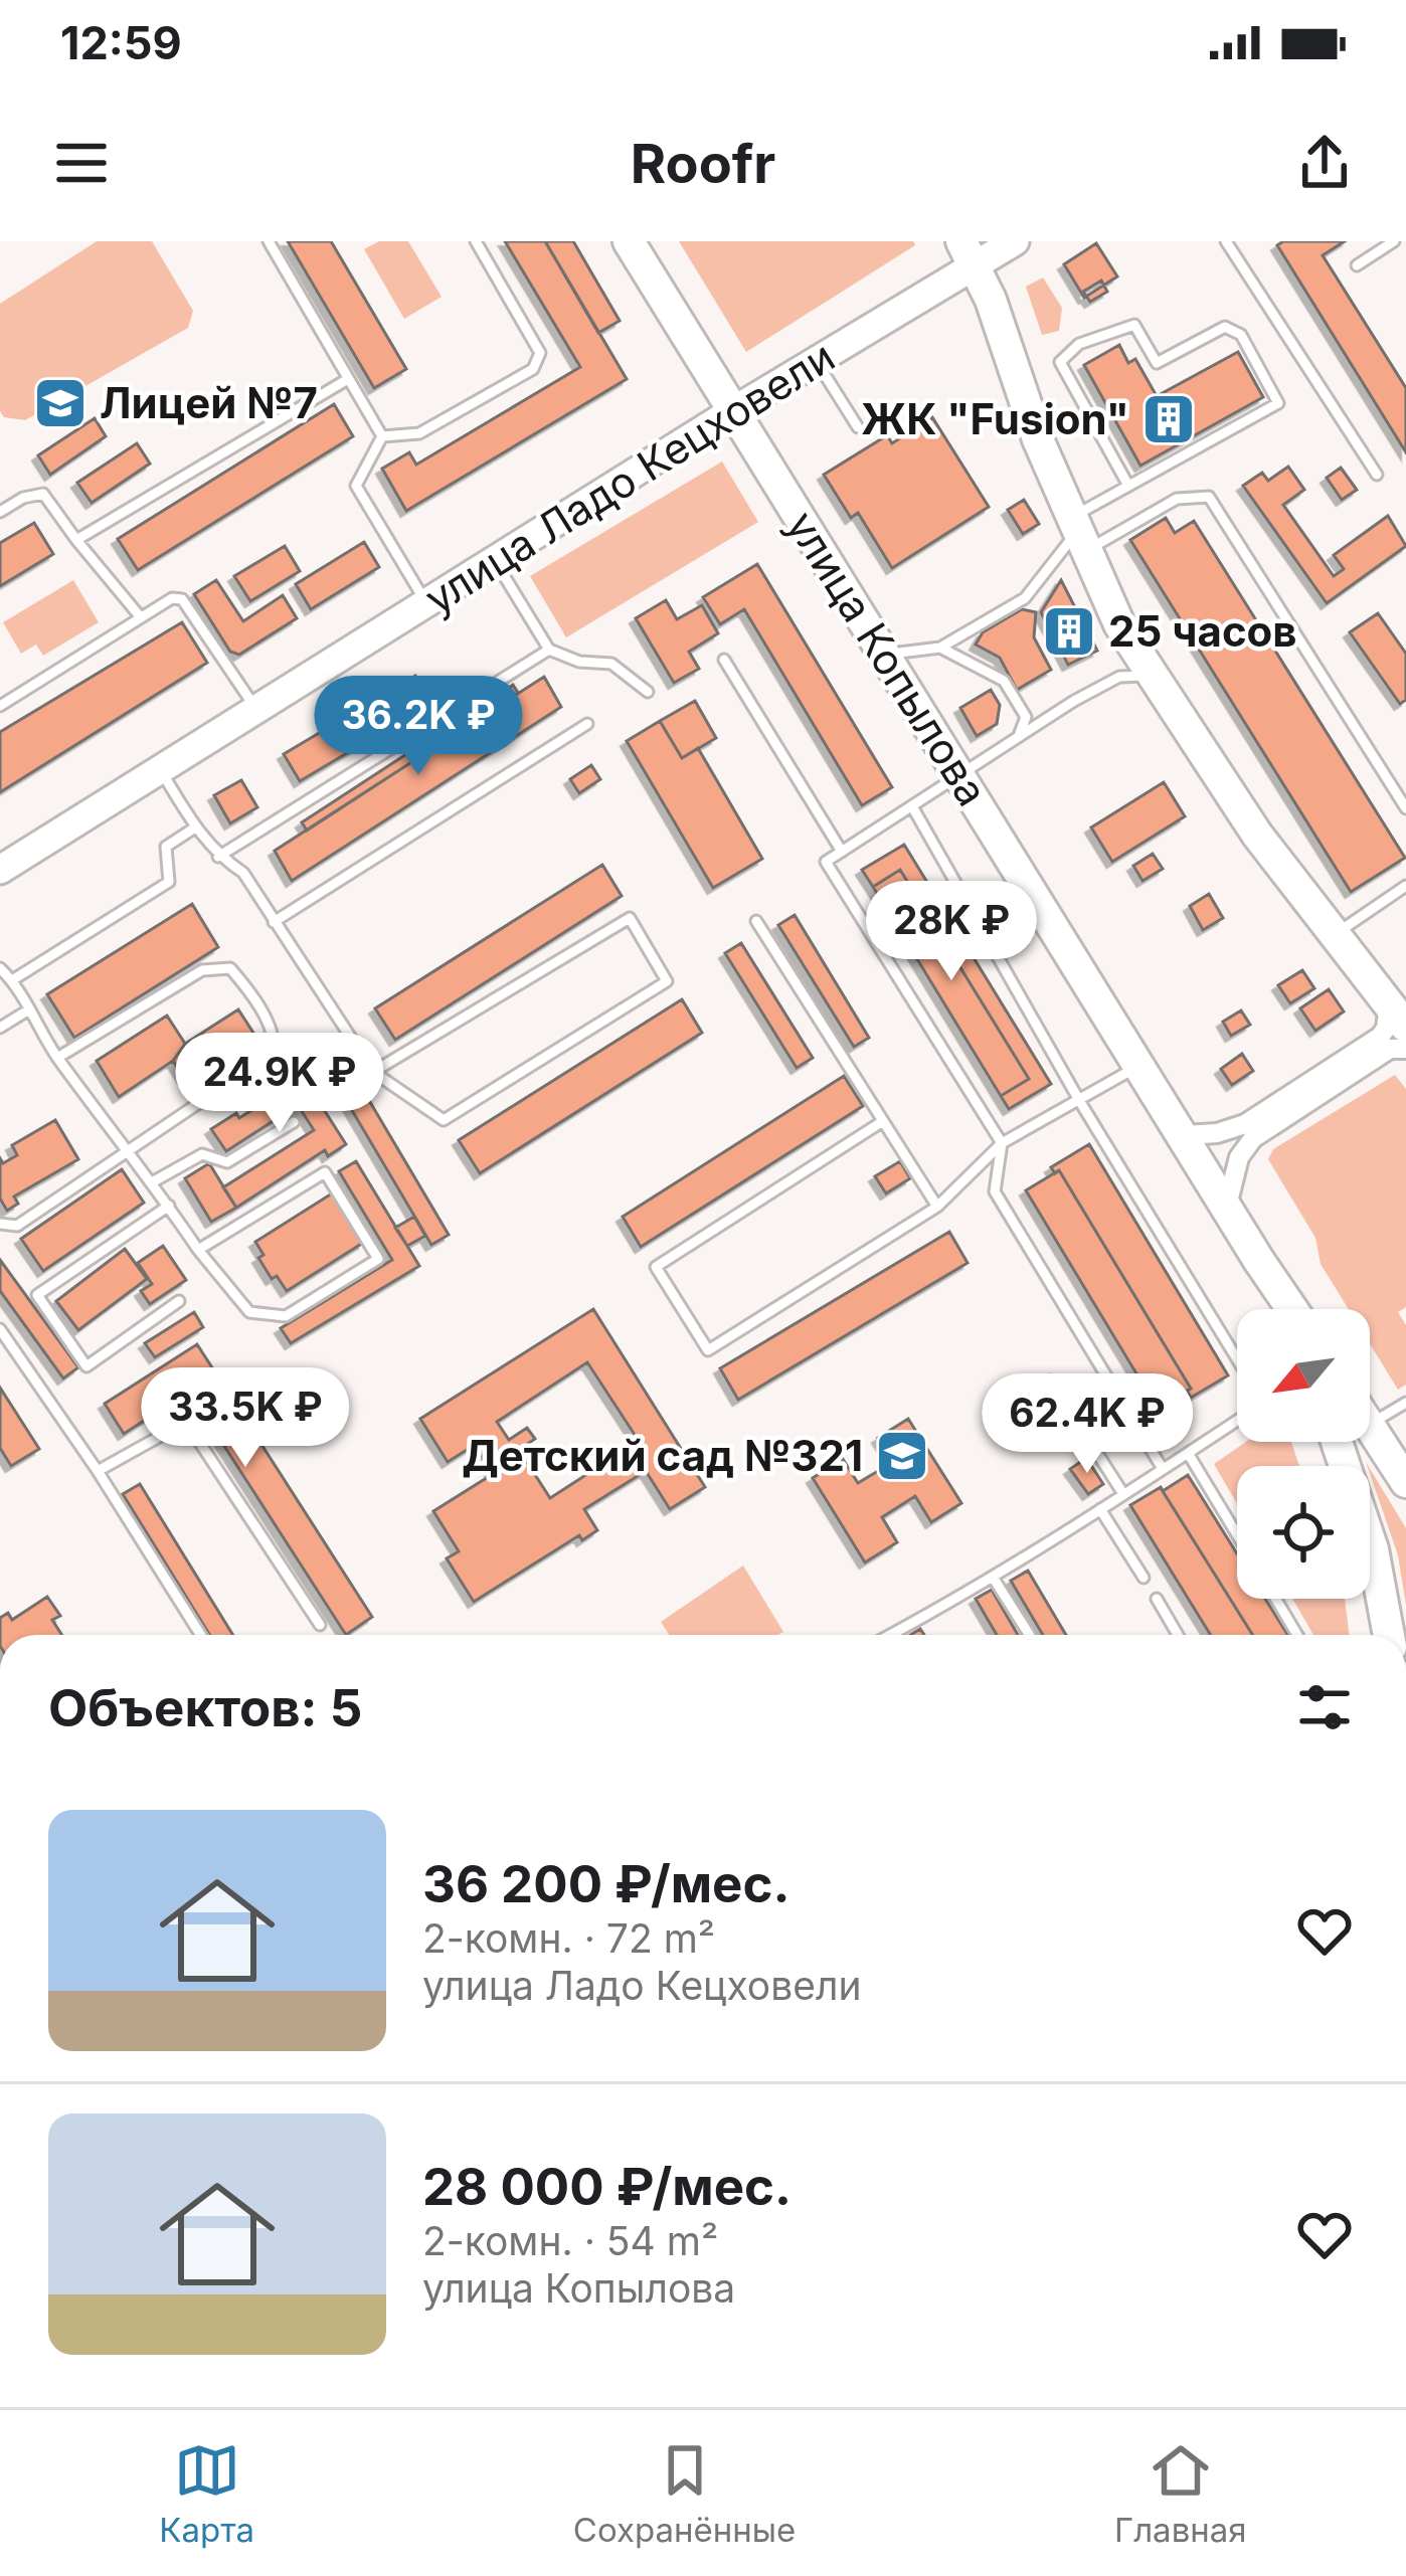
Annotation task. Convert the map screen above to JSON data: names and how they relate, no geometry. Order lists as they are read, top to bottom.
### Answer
{
  "streets": {
    "main road": ["улица Ладо Кецховели", "улица Копылова"]
  },
  "crossings": [
    ["улица Ладо Кецховели", "улица Копылова"]
  ],
  "places": {
    "school or university": ["Лицей №7", "Детский сад №321"],
    "building": ["ЖК \"Fusion\"", "25 часов"]
  },
  "north": "bottom left",
  "page": {
    "status": "12:59",
    "header": "Roofr",
    "price": [
      "36.2K ₽",
      "28K ₽",
      "24.9K ₽",
      "33.5K ₽",
      "62.4K ₽"
    ],
    "heading": "Объектов: 5",
    "list": [
      {
        "name": "36 200 ₽/мес.",
        "note": "2-комн. · 72 m² · улица Ладо Кецховели"
      },
      {
        "name": "28 000 ₽/мес.",
        "note": "2-комн. · 54 m² · улица Копылова"
      }
    ],
    "tabs": ["Карта", "Сохранённые", "Главная"]
  }
}
